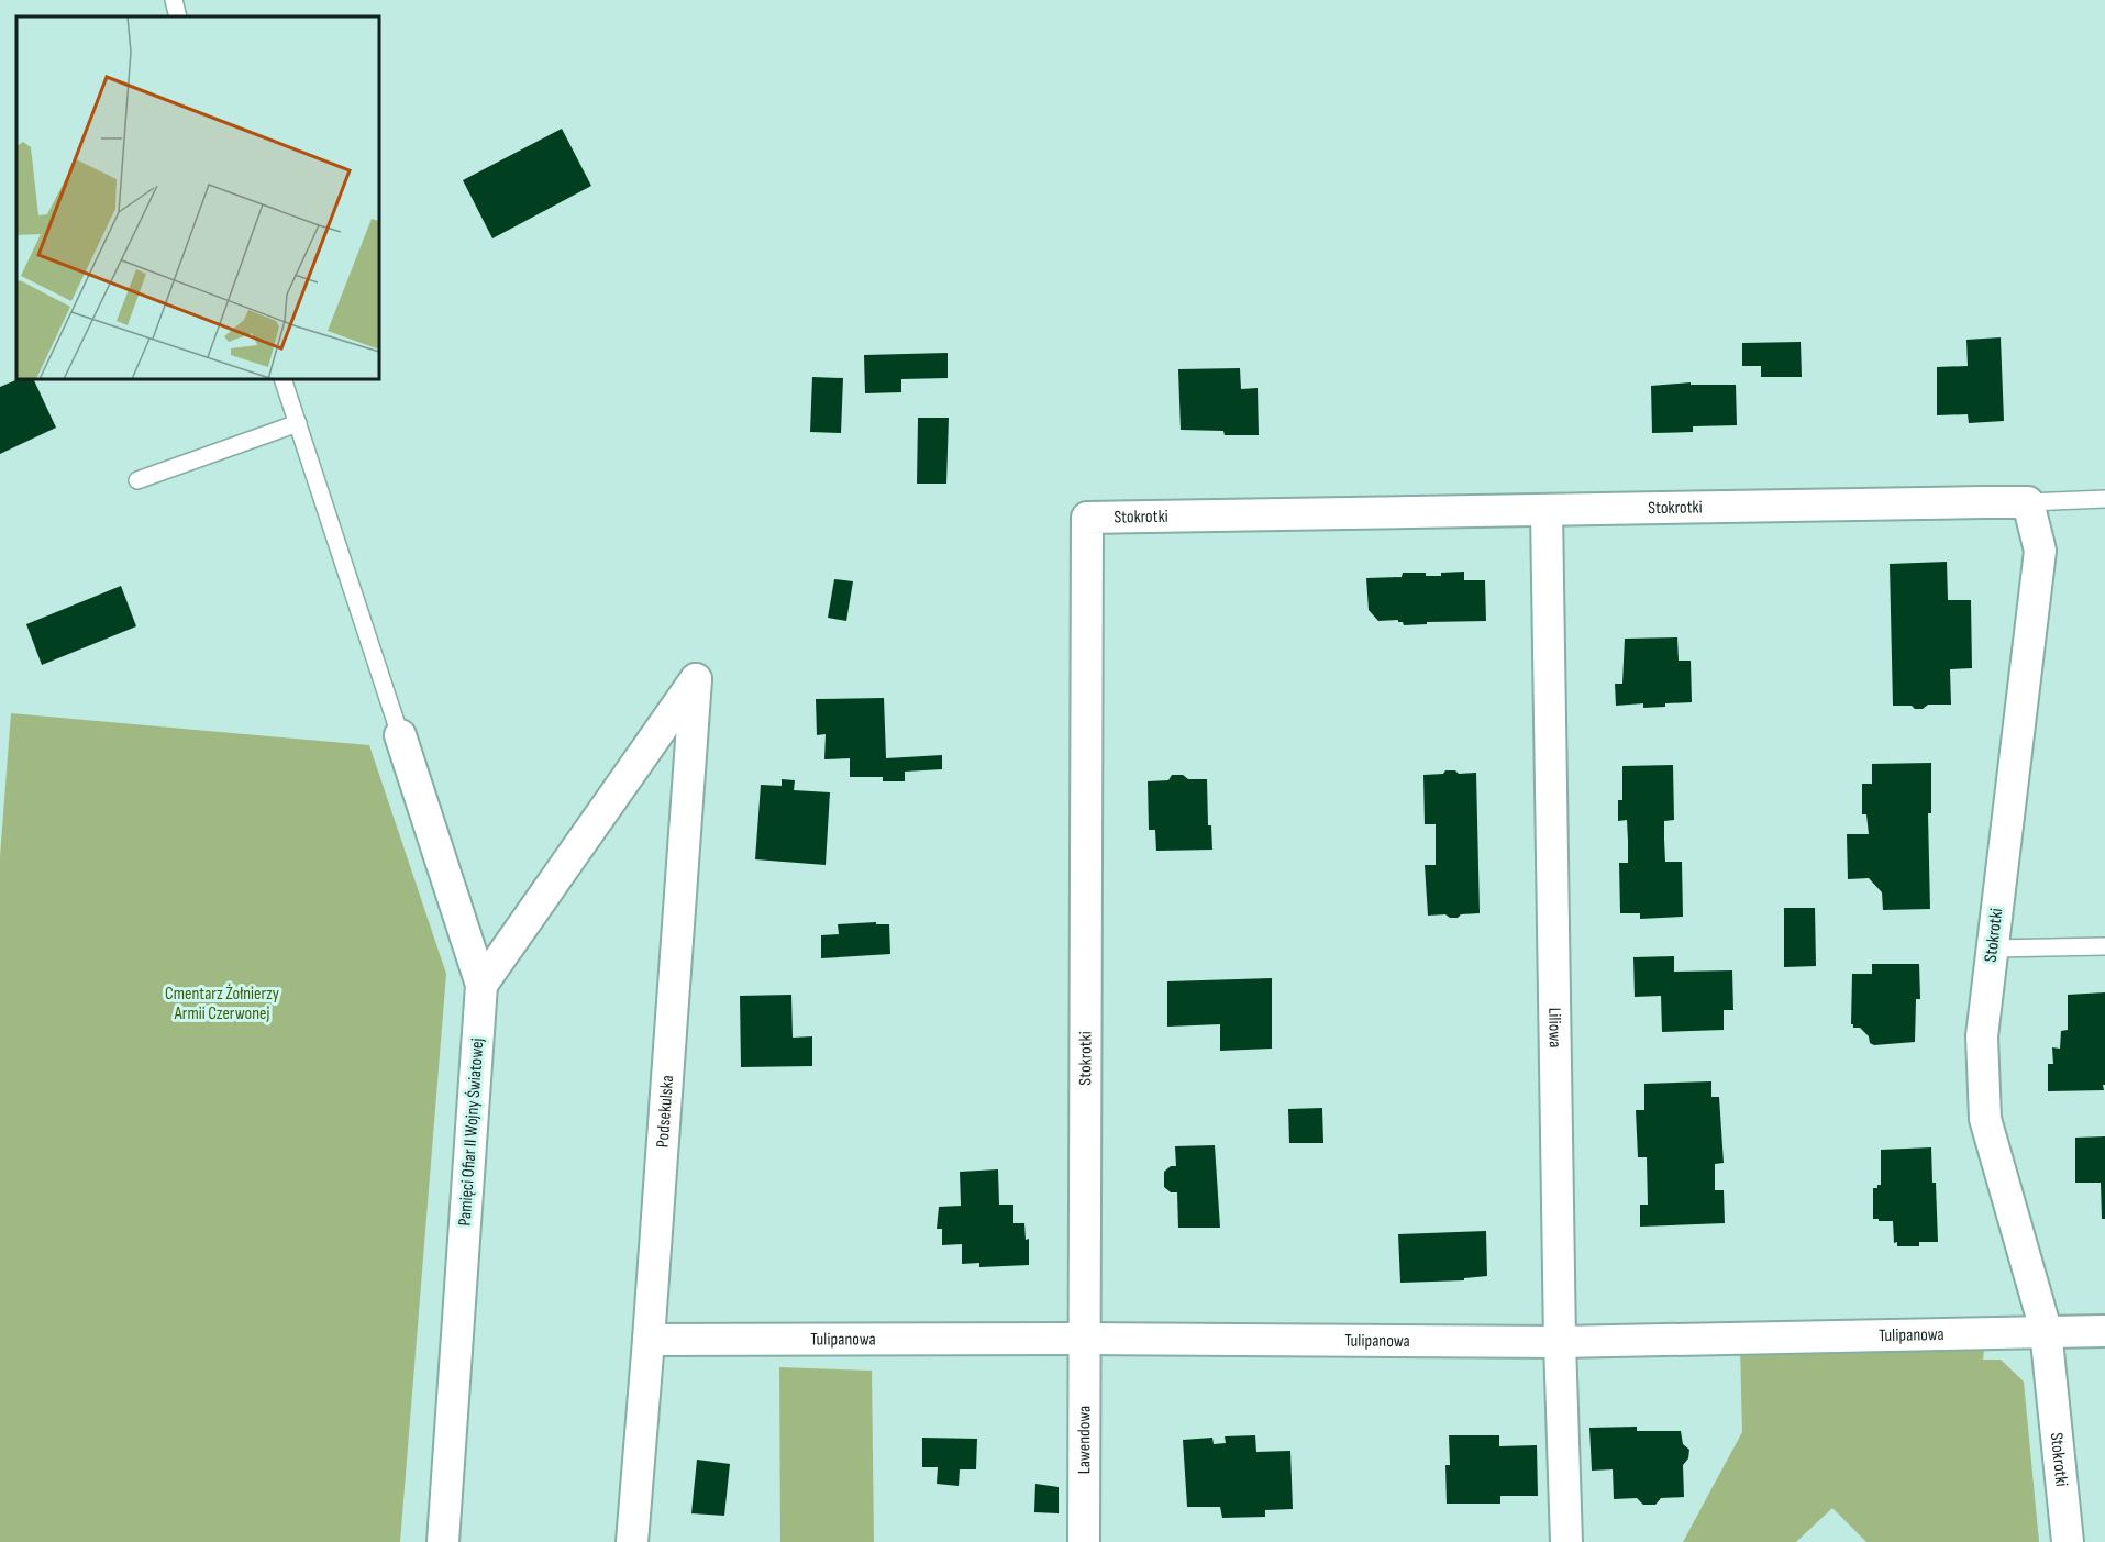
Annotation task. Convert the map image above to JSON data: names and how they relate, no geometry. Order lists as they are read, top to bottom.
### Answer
{
  "streets": {
    "street": [
      "Stokrotki",
      "Liliowa",
      "Podsekulska",
      "Pamięci Ofiar II Wojny Światowej",
      "Tulipanowa",
      "Lawendowa"
    ]
  },
  "crossings": [
    ["Stokrotki", "Liliowa"],
    ["Stokrotki", "Tulipanowa"],
    ["Stokrotki", "Lawendowa"],
    ["Liliowa", "Tulipanowa"],
    ["Podsekulska", "Pamięci Ofiar II Wojny Światowej"],
    ["Podsekulska", "Tulipanowa"],
    ["Tulipanowa", "Lawendowa"]
  ],
  "parks": ["Cmentarz Żołnierzy Armii Czerwonej"]
}
